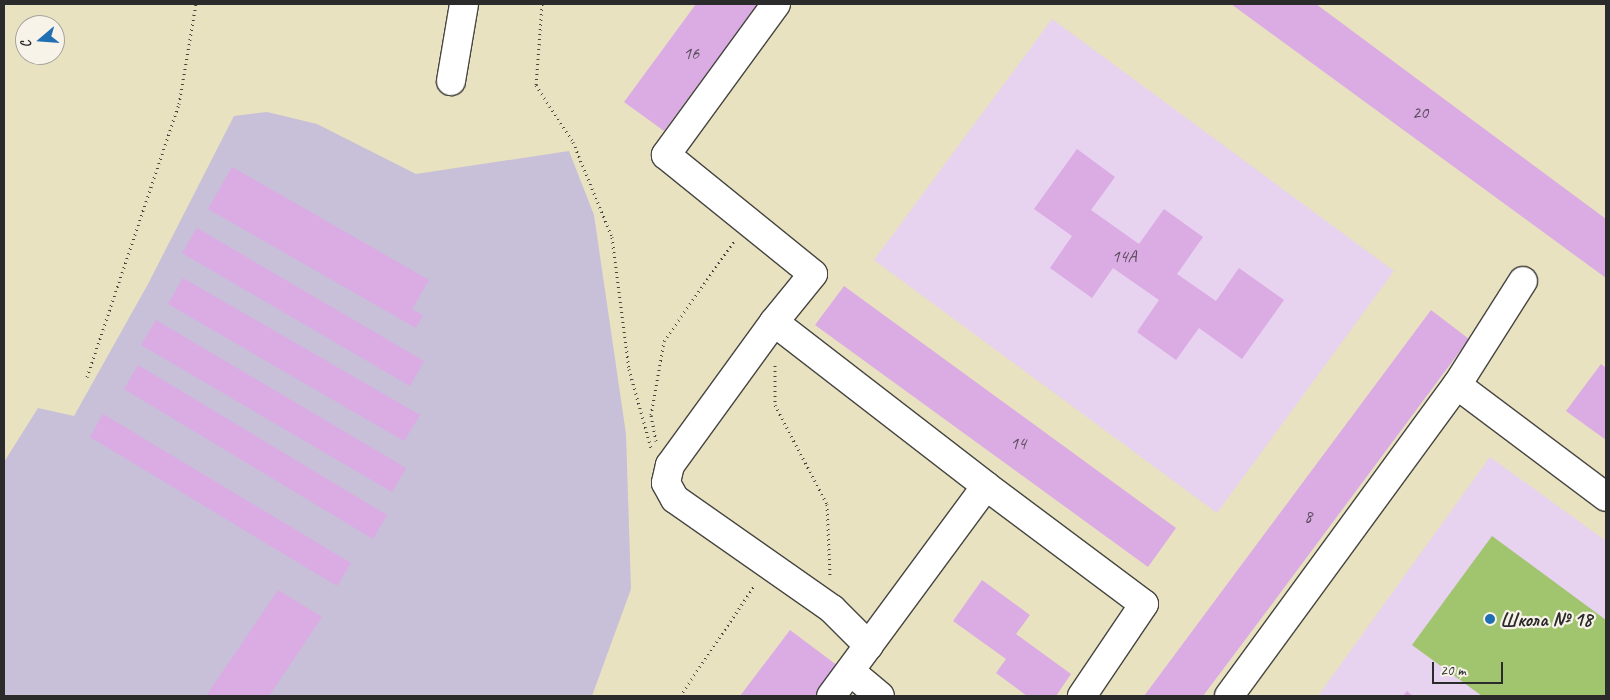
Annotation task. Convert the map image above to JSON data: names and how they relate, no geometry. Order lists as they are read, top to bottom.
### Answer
{
  "places": ["Школа № 18"],
  "house_numbers": [
    "16",
    "20",
    "14А",
    "14",
    "8"
  ],
  "scale_bar": "20 m",
  "north": "left"
}
